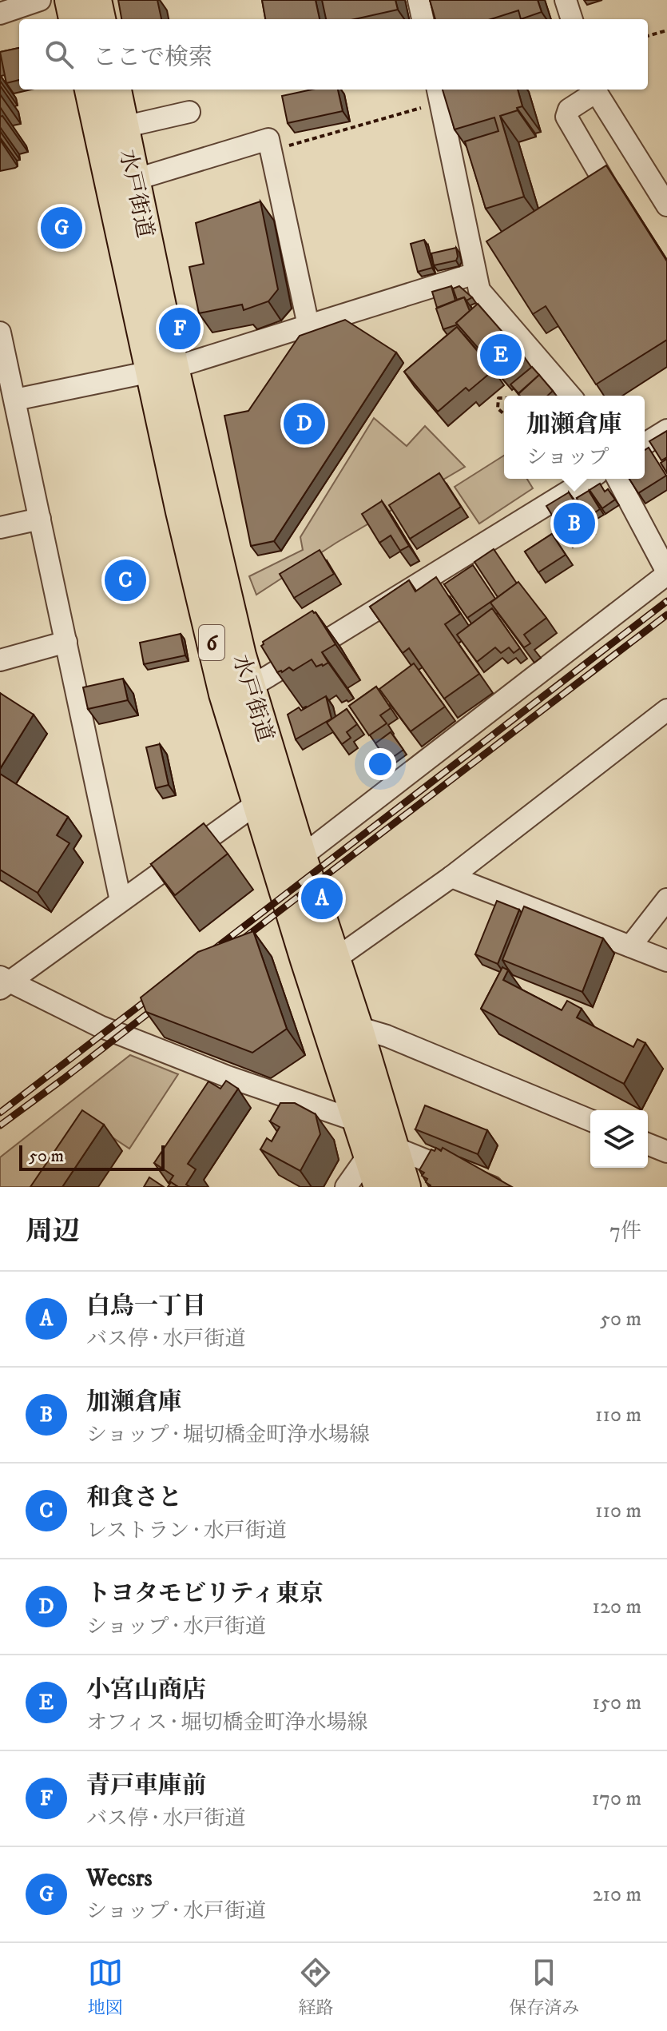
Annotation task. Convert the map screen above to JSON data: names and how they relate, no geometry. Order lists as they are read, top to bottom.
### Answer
{
  "streets": {
    "highway": ["水戸街道", "6"]
  },
  "scale_bar": "50 m",
  "page": {
    "search": "ここで検索",
    "pins": [
      "G",
      "F",
      "E",
      "D",
      "B",
      "C",
      "A"
    ],
    "popup": ["加瀬倉庫", "ショップ"],
    "scale": "50 m",
    "heading": ["周辺", "7件"],
    "list": [
      {
        "mark": "A",
        "name": "白鳥一丁目",
        "note": "バス停 · 水戸街道",
        "value": "50 m"
      },
      {
        "mark": "B",
        "name": "加瀬倉庫",
        "note": "ショップ · 堀切橋金町浄水場線",
        "value": "110 m"
      },
      {
        "mark": "C",
        "name": "和食さと",
        "note": "レストラン · 水戸街道",
        "value": "110 m"
      },
      {
        "mark": "D",
        "name": "トヨタモビリティ東京",
        "note": "ショップ · 水戸街道",
        "value": "120 m"
      },
      {
        "mark": "E",
        "name": "小宮山商店",
        "note": "オフィス · 堀切橋金町浄水場線",
        "value": "150 m"
      },
      {
        "mark": "F",
        "name": "青戸車庫前",
        "note": "バス停 · 水戸街道",
        "value": "170 m"
      },
      {
        "mark": "G",
        "name": "Wecsrs",
        "note": "ショップ · 水戸街道",
        "value": "210 m"
      }
    ],
    "nav": ["地図", "経路", "保存済み"]
  }
}
